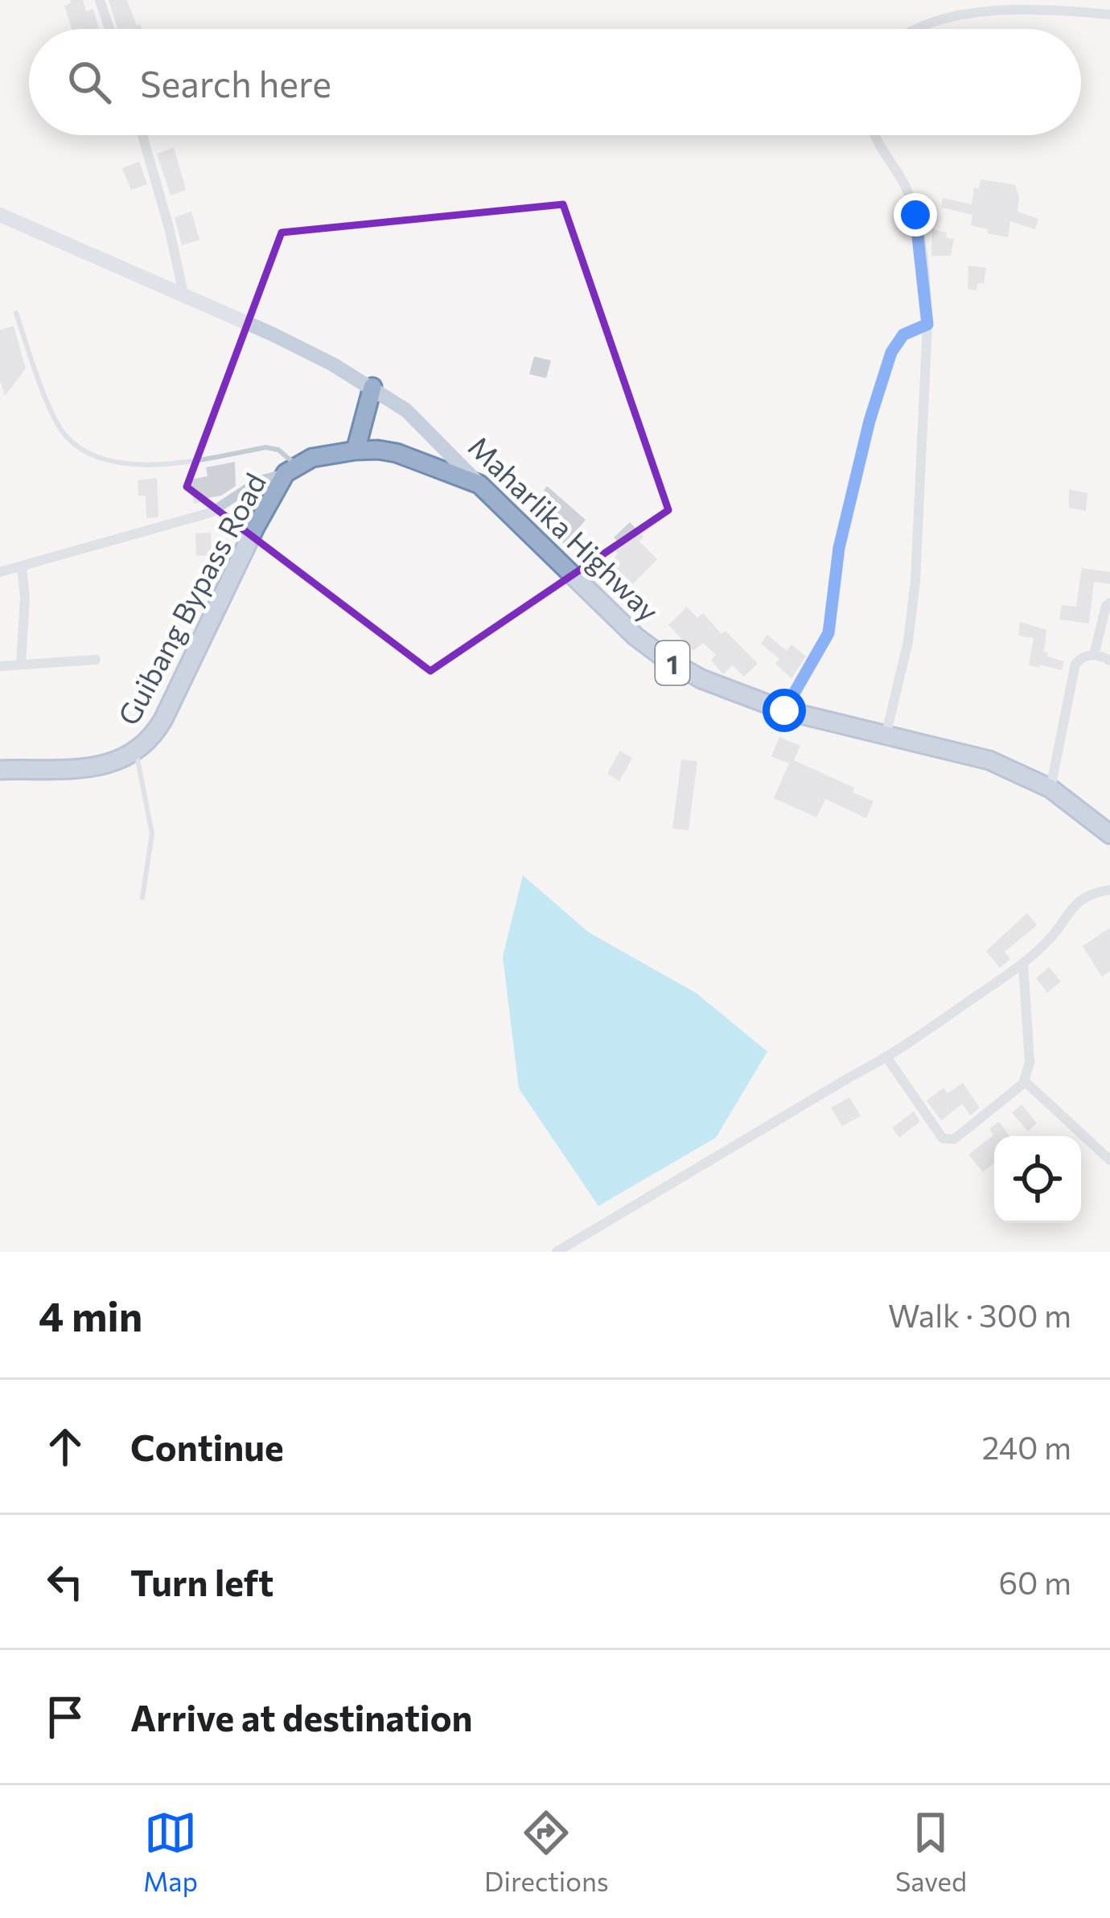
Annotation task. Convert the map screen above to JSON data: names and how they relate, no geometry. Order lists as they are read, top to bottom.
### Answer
{
  "streets": {
    "highway": ["Maharlika Highway", "Guibang Bypass Road", "1"]
  },
  "crossings": [
    ["Maharlika Highway", "Guibang Bypass Road"]
  ],
  "page": {
    "search": "Search here",
    "heading": ["4 min", "Walk · 300 m"],
    "list": [
      ["Continue", "240 m"],
      ["Turn left", "60 m"],
      "Arrive at destination"
    ],
    "nav": ["Map", "Directions", "Saved"]
  }
}
